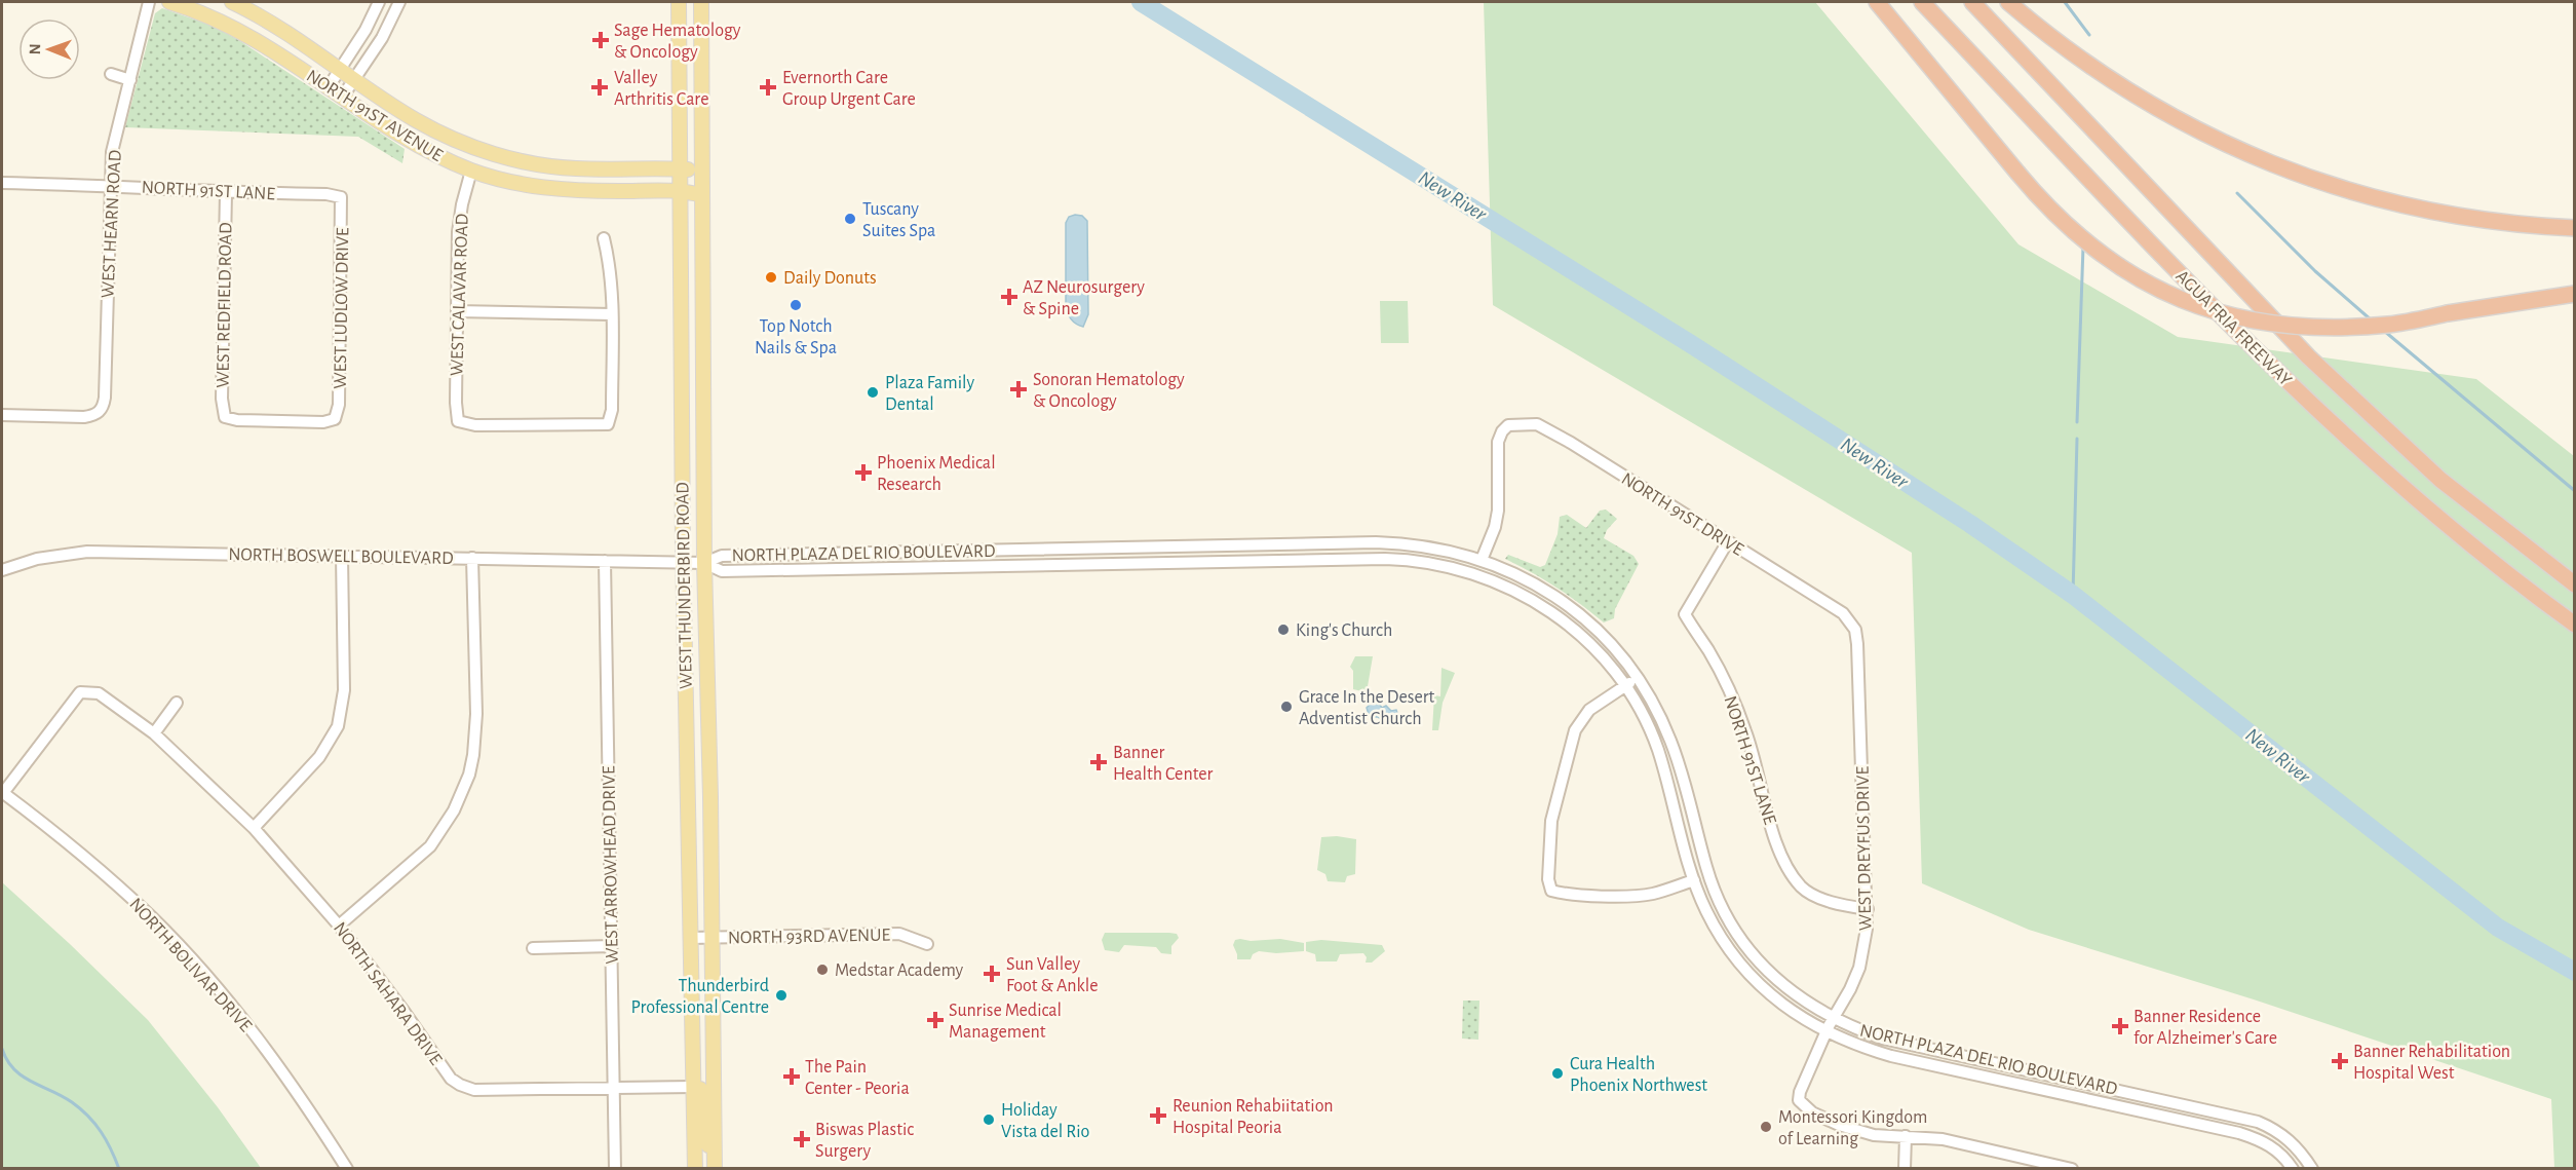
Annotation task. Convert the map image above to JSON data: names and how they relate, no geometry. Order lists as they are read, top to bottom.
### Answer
{
  "streets": {
    "highway": ["AGUA FRIA FREEWAY"],
    "main road": ["NORTH 91ST AVENUE", "WEST THUNDERBIRD ROAD"],
    "street": [
      "NORTH 91ST LANE",
      "WEST HEARN ROAD",
      "WEST CALAVAR ROAD",
      "WEST REDFIELD ROAD",
      "WEST LUDLOW DRIVE",
      "NORTH 91ST DRIVE",
      "NORTH PLAZA DEL RIO BOULEVARD",
      "NORTH BOSWELL BOULEVARD",
      "WEST DREYFUS DRIVE",
      "WEST ARROWHEAD DRIVE",
      "NORTH 93RD AVENUE",
      "NORTH BOLIVAR DRIVE",
      "NORTH SAHARA DRIVE"
    ]
  },
  "crossings": [
    ["NORTH 91ST AVENUE", "WEST CALAVAR ROAD"],
    ["NORTH 91ST AVENUE", "WEST THUNDERBIRD ROAD"],
    ["NORTH 91ST LANE", "WEST HEARN ROAD"],
    ["NORTH 91ST LANE", "WEST REDFIELD ROAD"],
    ["NORTH 91ST LANE", "WEST LUDLOW DRIVE"],
    ["NORTH 91ST LANE", "NORTH 91ST DRIVE"],
    ["NORTH 91ST LANE", "WEST DREYFUS DRIVE"],
    ["WEST REDFIELD ROAD", "WEST LUDLOW DRIVE"],
    ["NORTH 91ST DRIVE", "NORTH PLAZA DEL RIO BOULEVARD"],
    ["NORTH 91ST DRIVE", "WEST DREYFUS DRIVE"],
    ["NORTH PLAZA DEL RIO BOULEVARD", "NORTH BOSWELL BOULEVARD"],
    ["NORTH PLAZA DEL RIO BOULEVARD", "WEST THUNDERBIRD ROAD"],
    ["NORTH PLAZA DEL RIO BOULEVARD", "WEST DREYFUS DRIVE"],
    ["NORTH BOSWELL BOULEVARD", "WEST THUNDERBIRD ROAD"],
    ["NORTH BOSWELL BOULEVARD", "WEST ARROWHEAD DRIVE"],
    ["WEST THUNDERBIRD ROAD", "NORTH 93RD AVENUE"],
    ["WEST THUNDERBIRD ROAD", "NORTH SAHARA DRIVE"],
    ["WEST ARROWHEAD DRIVE", "NORTH SAHARA DRIVE"],
    ["NORTH BOLIVAR DRIVE", "NORTH SAHARA DRIVE"]
  ],
  "water": ["New River"],
  "places": {
    "health": [
      "Sage Hematology & Oncology",
      "Valley Arthritis Care",
      "Evernorth Care Group Urgent Care",
      "AZ Neurosurgery & Spine",
      "Sonoran Hematology & Oncology",
      "Phoenix Medical Research",
      "Banner Health Center",
      "Sun Valley Foot & Ankle",
      "Sunrise Medical Management",
      "Banner Residence for Alzheimer's Care",
      "Banner Rehabilitation Hospital West",
      "The Pain Center - Peoria",
      "Reunion Rehabiitation Hospital Peoria",
      "Biswas Plastic Surgery"
    ],
    "other": [
      "Tuscany Suites Spa",
      "Daily Donuts",
      "Top Notch Nails & Spa",
      "Plaza Family Dental",
      "King's Church",
      "Grace In the Desert Adventist Church",
      "Medstar Academy",
      "Thunderbird Professional Centre",
      "Cura Health Phoenix Northwest",
      "Holiday Vista del Rio",
      "Montessori Kingdom of Learning"
    ]
  },
  "north": "left"
}
